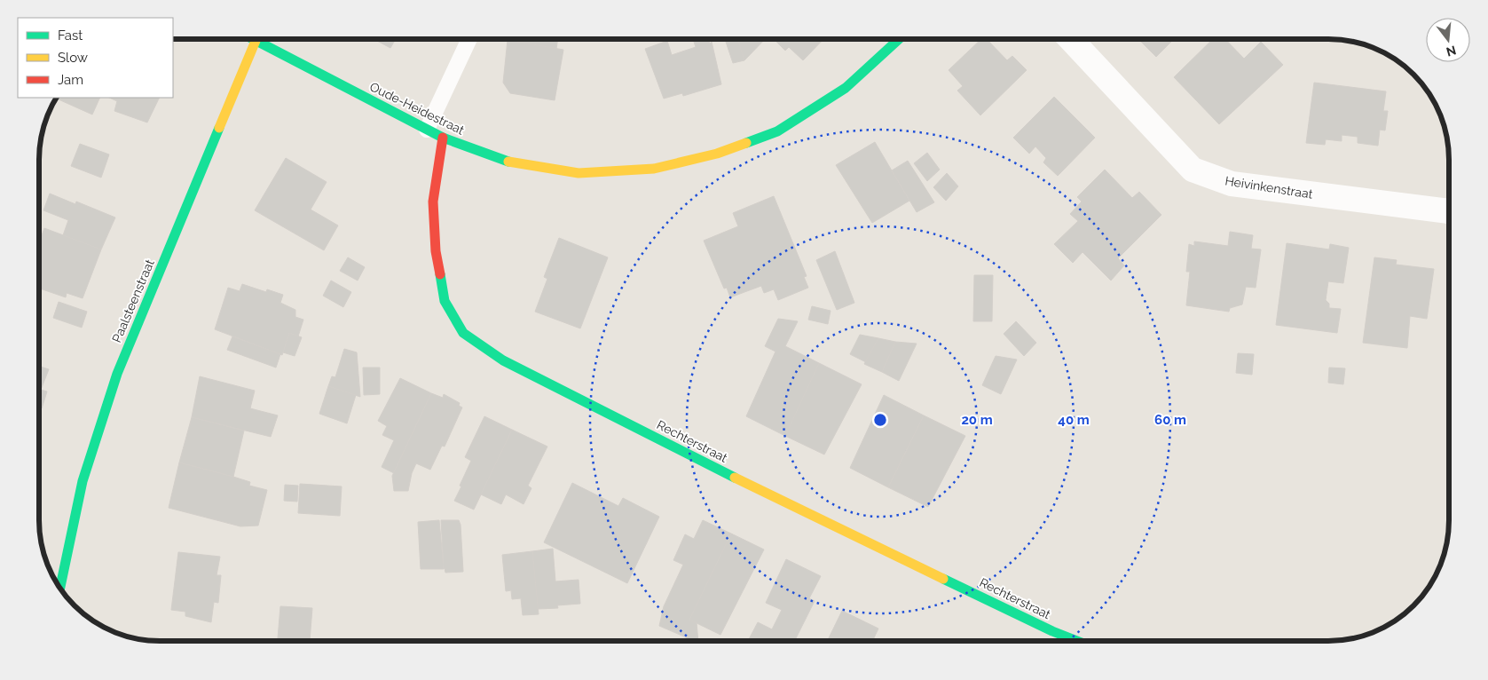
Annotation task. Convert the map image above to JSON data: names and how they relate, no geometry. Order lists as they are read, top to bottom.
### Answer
{
  "streets": {
    "street": [
      "Oude-Heidestraat",
      "Heivinkenstraat",
      "Paalsteenstraat",
      "Rechterstraat"
    ]
  },
  "crossings": [
    ["Oude-Heidestraat", "Rechterstraat"]
  ],
  "legend": ["Fast", "Slow", "Jam"],
  "north": "bottom",
  "rings": ["20 m", "40 m", "60 m"]
}
